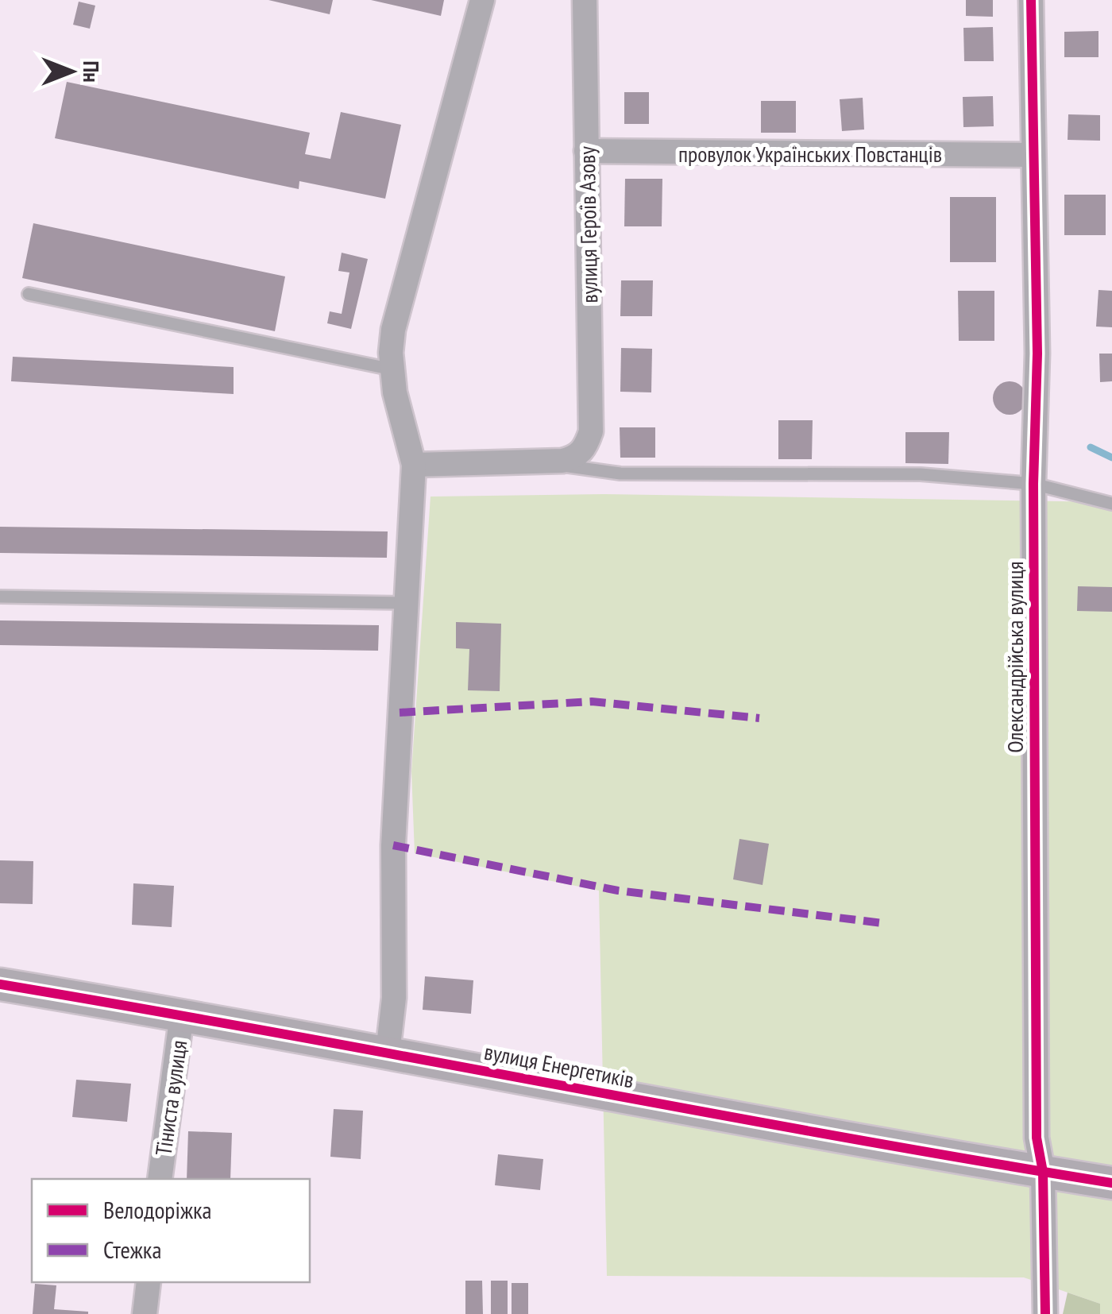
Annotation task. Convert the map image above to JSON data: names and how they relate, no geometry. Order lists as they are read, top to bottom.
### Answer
{
  "streets": {
    "street": [
      "провулок Українських Повстанців",
      "вулиця Героїв Азову",
      "Олександрійська вулиця",
      "вулиця Енергетиків",
      "Тіниста вулиця"
    ]
  },
  "crossings": [
    ["провулок Українських Повстанців", "вулиця Героїв Азову"],
    ["провулок Українських Повстанців", "Олександрійська вулиця"],
    ["Олександрійська вулиця", "вулиця Енергетиків"],
    ["вулиця Енергетиків", "Тіниста вулиця"]
  ],
  "legend": ["Велодоріжка", "Стежка"],
  "north": "right"
}
